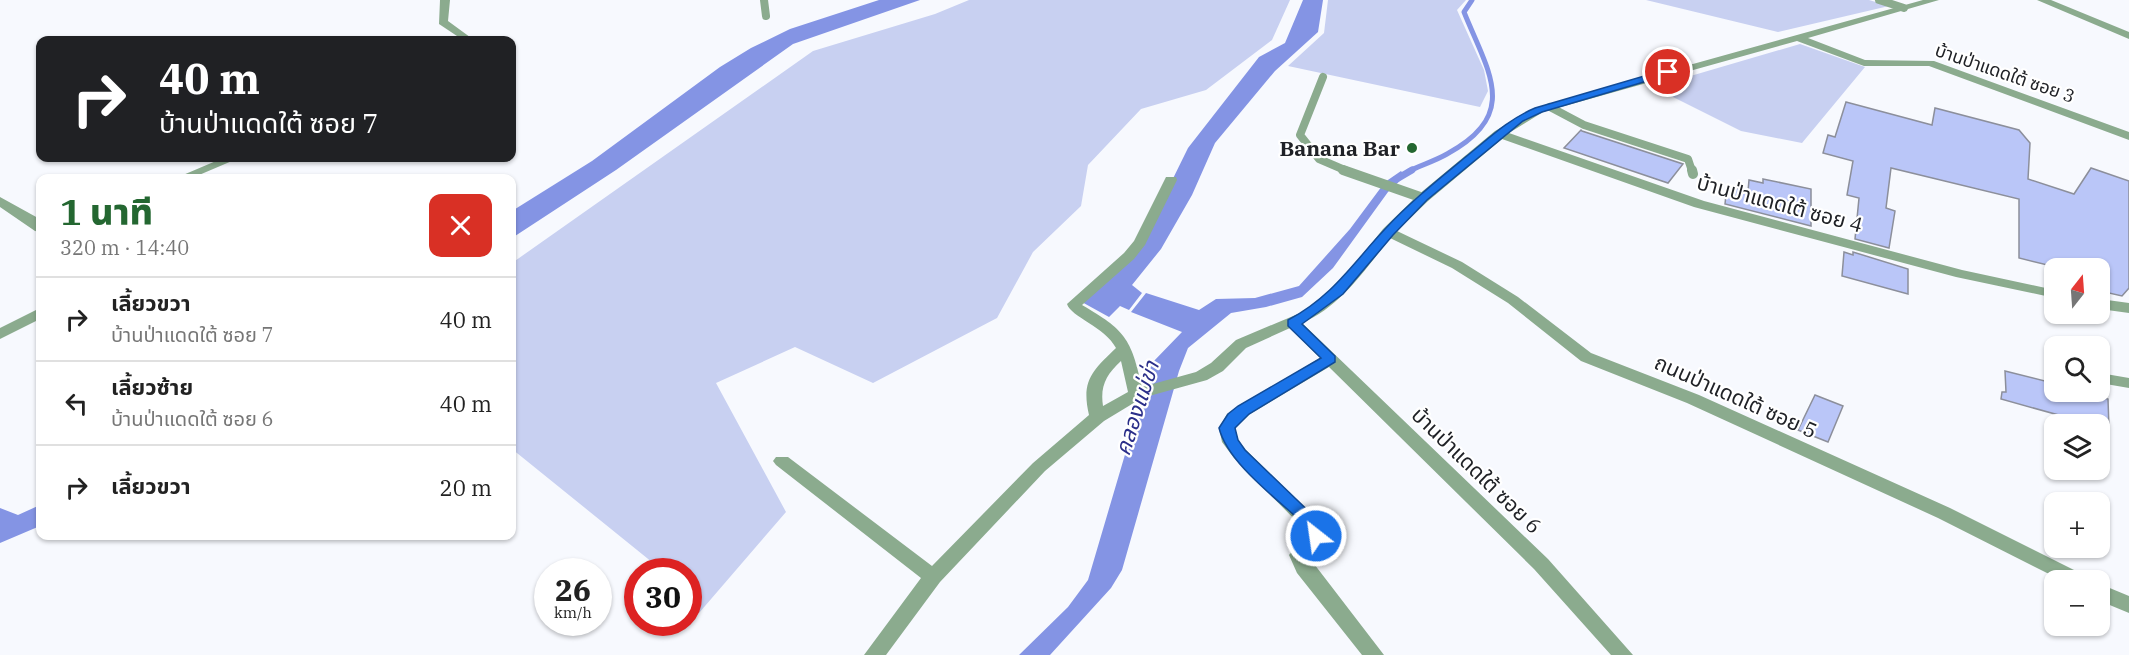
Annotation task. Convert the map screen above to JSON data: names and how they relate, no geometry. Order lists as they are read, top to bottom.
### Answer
{
  "streets": {
    "street": [
      "บ้านป่าแดดใต้ ซอย 3",
      "บ้านป่าแดดใต้ ซอย 4",
      "ถนนป่าแดดใต้ ซอย 5",
      "บ้านป่าแดดใต้ ซอย 6"
    ]
  },
  "water": ["คลองแม่ข่า"],
  "places": ["Banana Bar"],
  "north": "top",
  "page": {
    "turn": ["40 m", "บ้านป่าแดดใต้ ซอย 7"],
    "heading": ["1 นาที", "320 m · 14:40"],
    "map_buttons": ["+", "−"],
    "list": [
      {
        "name": "เลี้ยวขวา",
        "note": "บ้านป่าแดดใต้ ซอย 7",
        "value": "40 m"
      },
      {
        "name": "เลี้ยวซ้าย",
        "note": "บ้านป่าแดดใต้ ซอย 6",
        "value": "40 m"
      },
      {
        "name": "เลี้ยวขวา",
        "value": "20 m"
      }
    ],
    "speed": "26 km/h",
    "limit": "30"
  }
}
